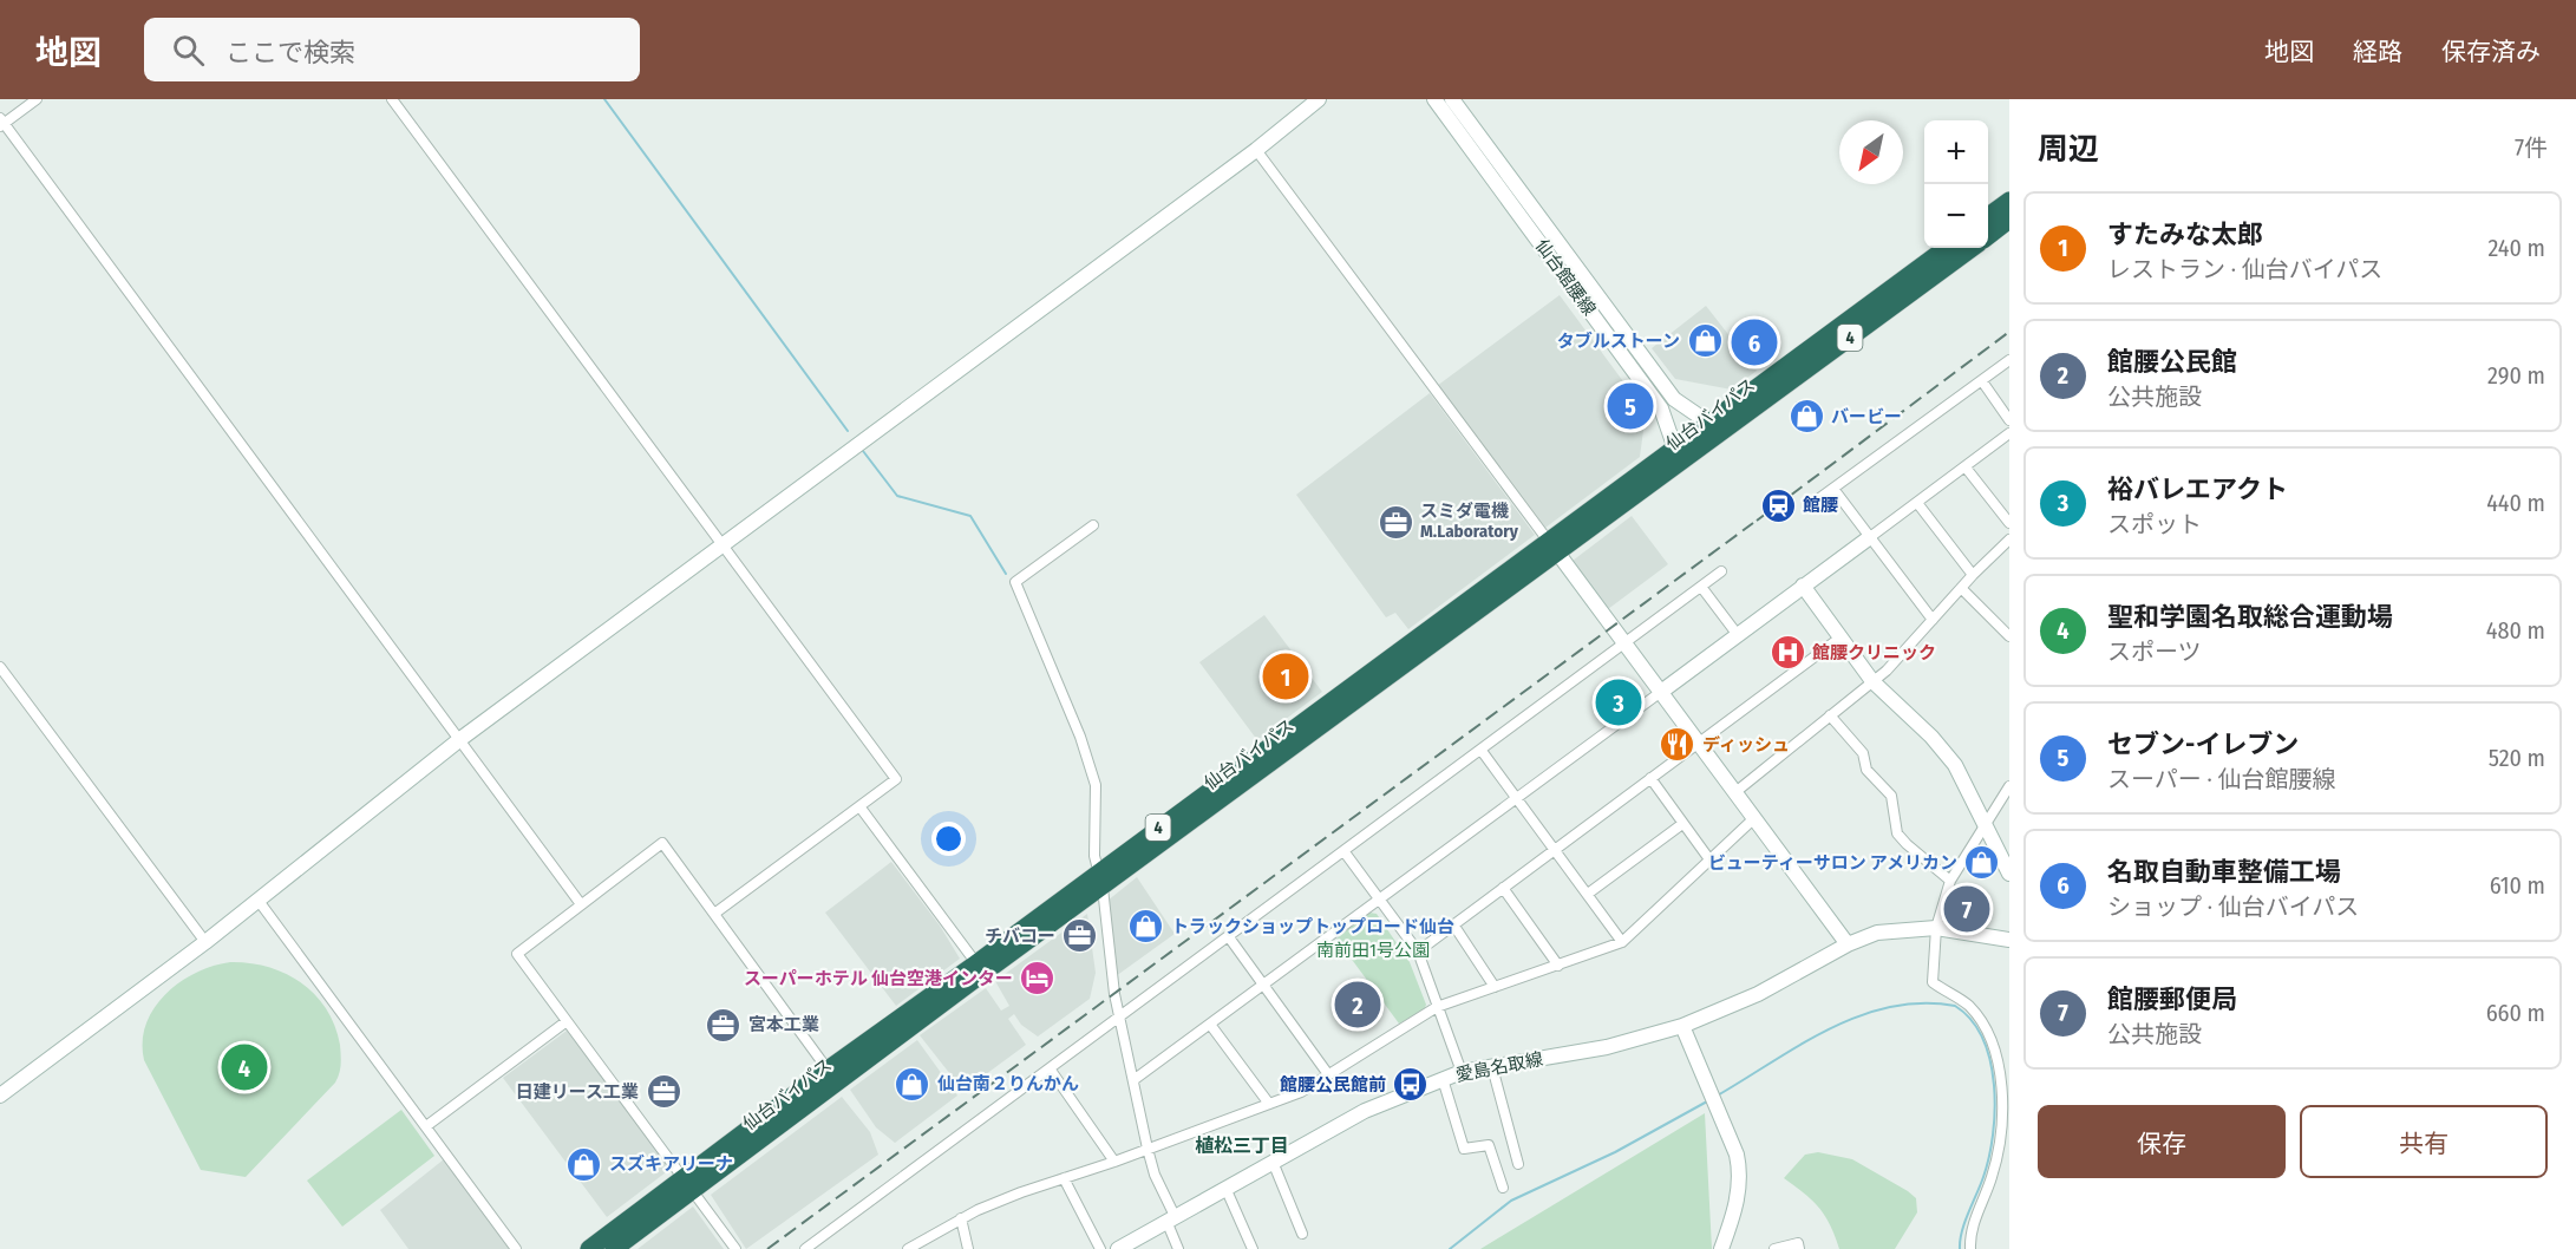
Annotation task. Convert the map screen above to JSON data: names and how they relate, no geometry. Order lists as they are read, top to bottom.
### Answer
{
  "streets": {
    "highway": ["4", "仙台バイパス"],
    "street": ["仙台館腰線", "愛島名取線"]
  },
  "crossings": [
    ["仙台館腰線", "仙台バイパス"]
  ],
  "districts": ["植松三丁目"],
  "parks": ["南前田1号公園"],
  "places": {
    "shop": [
      "タブルストーン",
      "バービー",
      "ビューティーサロン アメリカン",
      "トラックショップトップロード仙台",
      "仙台南２りんかん",
      "スズキアリーナ"
    ],
    "station": ["館腰"],
    "office": [
      "スミダ電機 M.Laboratory",
      "チバコー",
      "宮本工業",
      "日建リース工業"
    ],
    "hospital": ["館腰クリニック"],
    "restaurant": ["ディッシュ"],
    "hotel": ["スーパーホテル 仙台空港インター"],
    "bus stop": ["館腰公民館前"]
  },
  "north": "bottom left",
  "page": {
    "header": "地図",
    "search": "ここで検索",
    "nav": ["地図", "経路", "保存済み"],
    "heading": ["周辺", "7件"],
    "map_buttons": ["+", "−"],
    "list": [
      {
        "mark": "1",
        "name": "すたみな太郎",
        "note": "レストラン · 仙台バイパス",
        "value": "240 m"
      },
      {
        "mark": "2",
        "name": "館腰公民館",
        "note": "公共施設",
        "value": "290 m"
      },
      {
        "mark": "3",
        "name": "裕バレエアクト",
        "note": "スポット",
        "value": "440 m"
      },
      {
        "mark": "4",
        "name": "聖和学園名取総合運動場",
        "note": "スポーツ",
        "value": "480 m"
      },
      {
        "mark": "5",
        "name": "セブン-イレブン",
        "note": "スーパー · 仙台館腰線",
        "value": "520 m"
      },
      {
        "mark": "6",
        "name": "名取自動車整備工場",
        "note": "ショップ · 仙台バイパス",
        "value": "610 m"
      },
      {
        "mark": "7",
        "name": "館腰郵便局",
        "note": "公共施設",
        "value": "660 m"
      }
    ],
    "pins": [
      "6",
      "5",
      "1",
      "3",
      "7",
      "2",
      "4"
    ],
    "buttons": ["保存", "共有"]
  }
}
